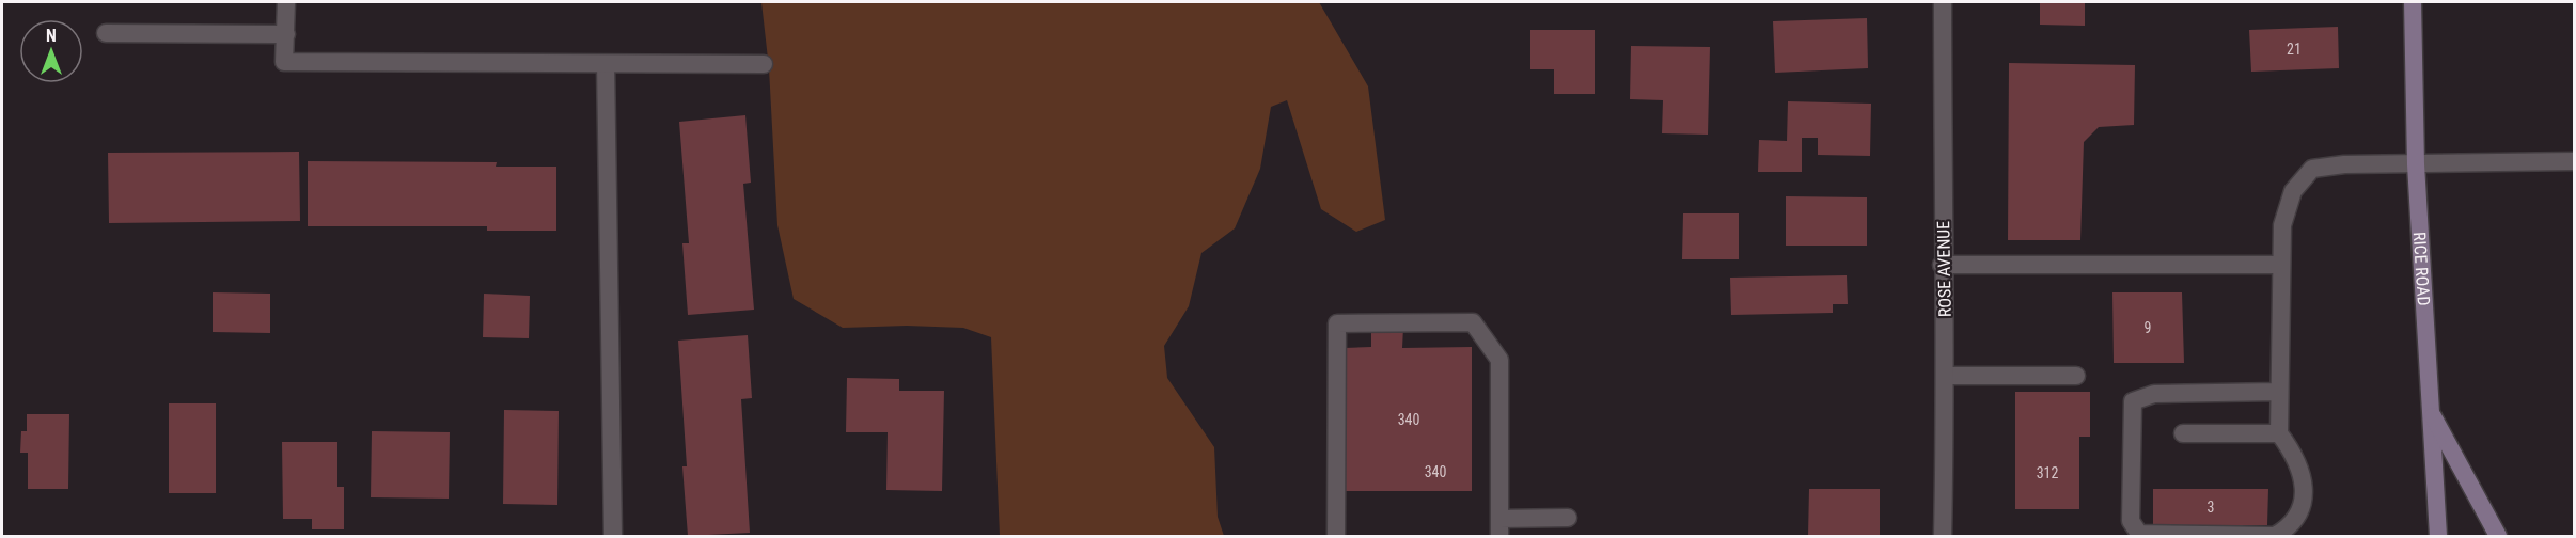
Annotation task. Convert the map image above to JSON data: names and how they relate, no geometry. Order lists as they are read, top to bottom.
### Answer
{
  "streets": {
    "main road": ["RICE ROAD"],
    "street": ["ROSE AVENUE"]
  },
  "house_numbers": [
    "21",
    "9",
    "340",
    "340",
    "312",
    "3"
  ],
  "north": "top"
}
